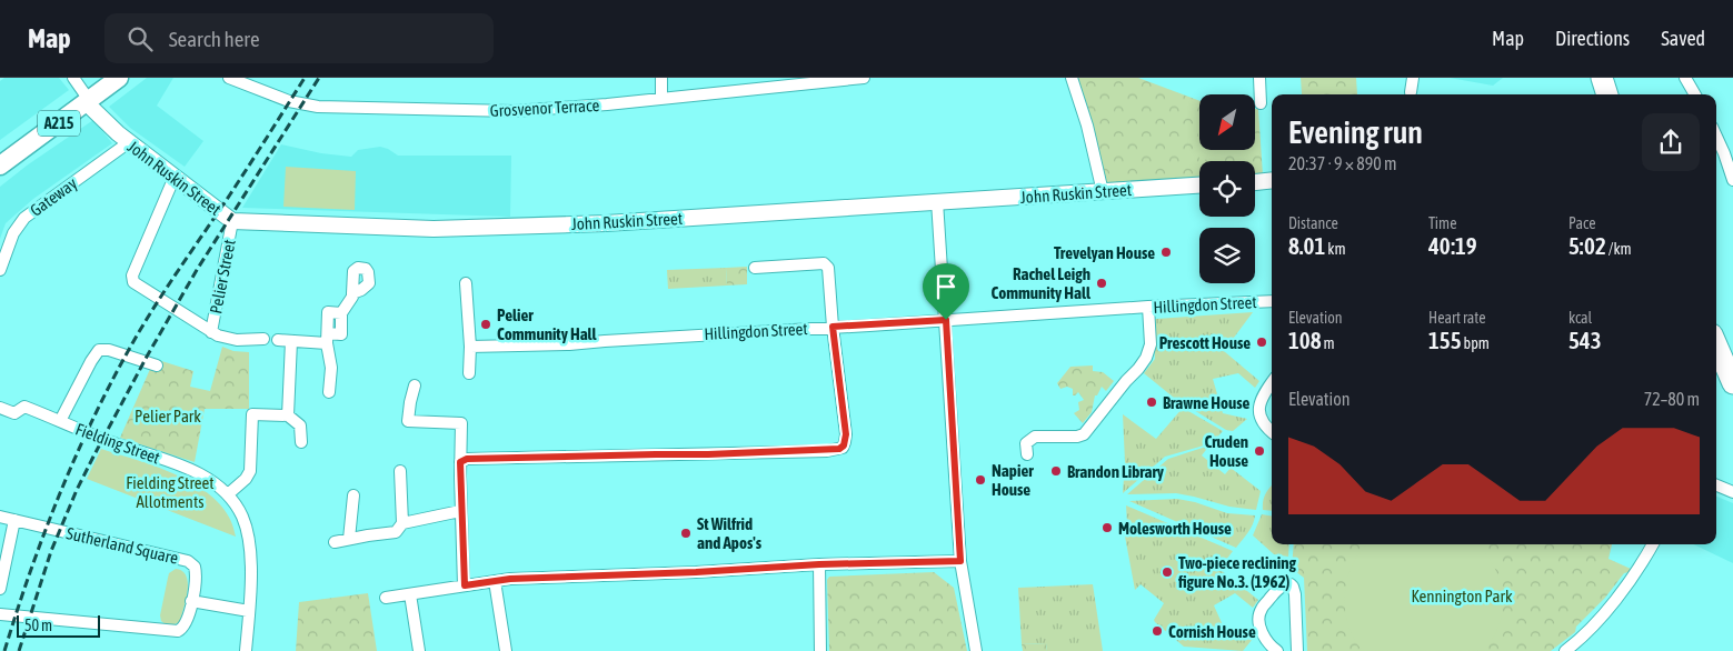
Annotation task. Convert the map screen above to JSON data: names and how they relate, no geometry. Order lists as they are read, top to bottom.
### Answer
{
  "streets": {
    "main road": ["A215"],
    "street": [
      "Grosvenor Terrace",
      "John Ruskin Street",
      "Gateway",
      "Pelier Street",
      "Hillingdon Street",
      "Fielding Street",
      "Sutherland Square"
    ]
  },
  "crossings": [
    ["A215", "John Ruskin Street"],
    ["John Ruskin Street", "Gateway"],
    ["John Ruskin Street", "Pelier Street"]
  ],
  "parks": ["Pelier Park", "Fielding Street Allotments", "Kennington Park"],
  "places": [
    "Trevelyan House",
    "Rachel Leigh Community Hall",
    "Pelier Community Hall",
    "Prescott House",
    "Brawne House",
    "Cruden House",
    "Brandon Library",
    "Napier House",
    "Molesworth House",
    "St Wilfrid and Apos's",
    "Two-piece reclining figure No.3. (1962)",
    "Cornish House"
  ],
  "scale_bar": "50 m",
  "north": "bottom left",
  "page": {
    "header": "Map",
    "search": "Search here",
    "nav": ["Map", "Directions", "Saved"],
    "heading": ["Evening run", "20:37 · 9 × 890 m"],
    "stats": [
      ["Distance", "8.01 km"],
      ["Time", "40:19"],
      ["Pace", "5:02 /km"],
      ["Elevation", "108 m"],
      ["Heart rate", "155 bpm"],
      ["kcal", "543"]
    ],
    "chart": ["Elevation", "72–80 m"],
    "scale": "50 m"
  }
}
